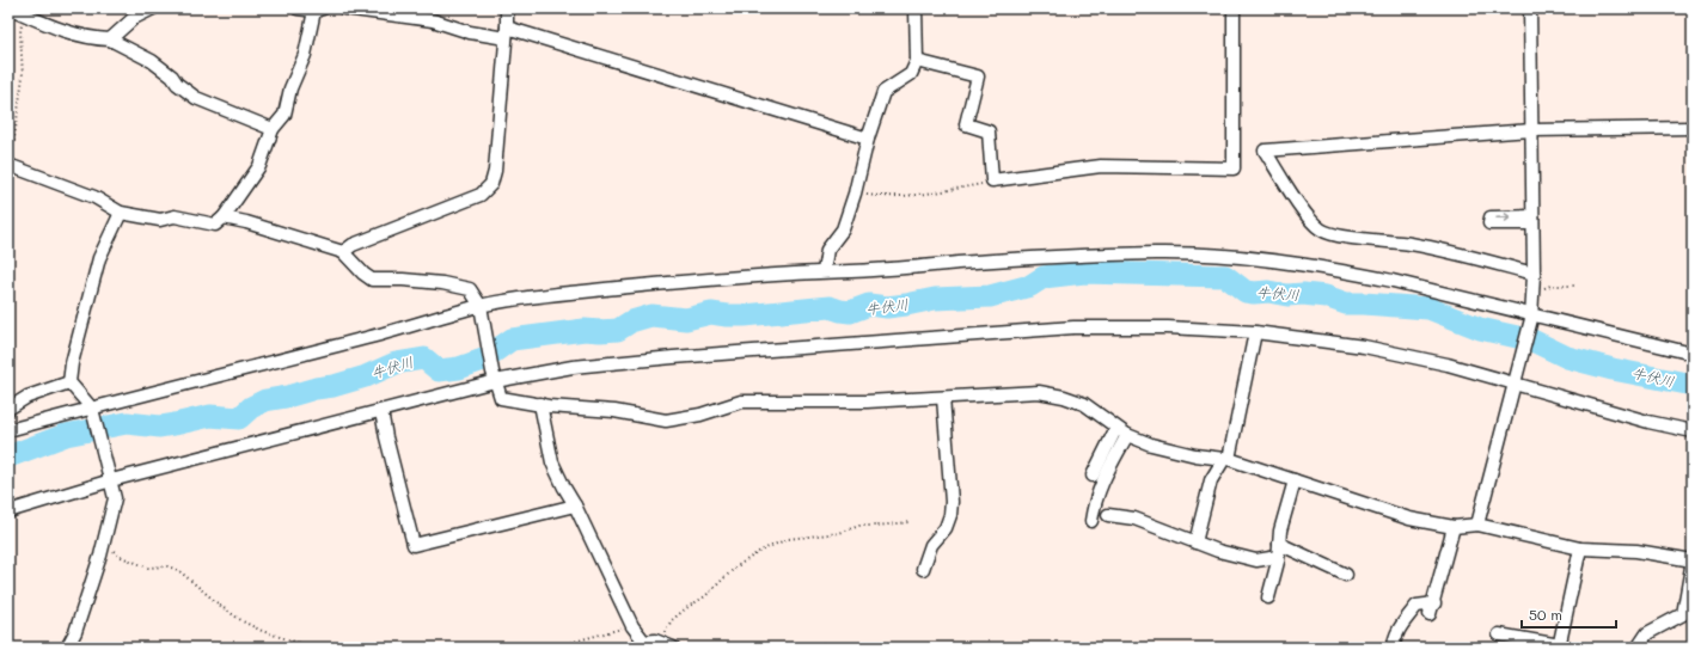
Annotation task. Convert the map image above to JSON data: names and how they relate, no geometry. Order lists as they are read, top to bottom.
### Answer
{
  "water": ["牛伏川"],
  "scale_bar": "50 m"
}
